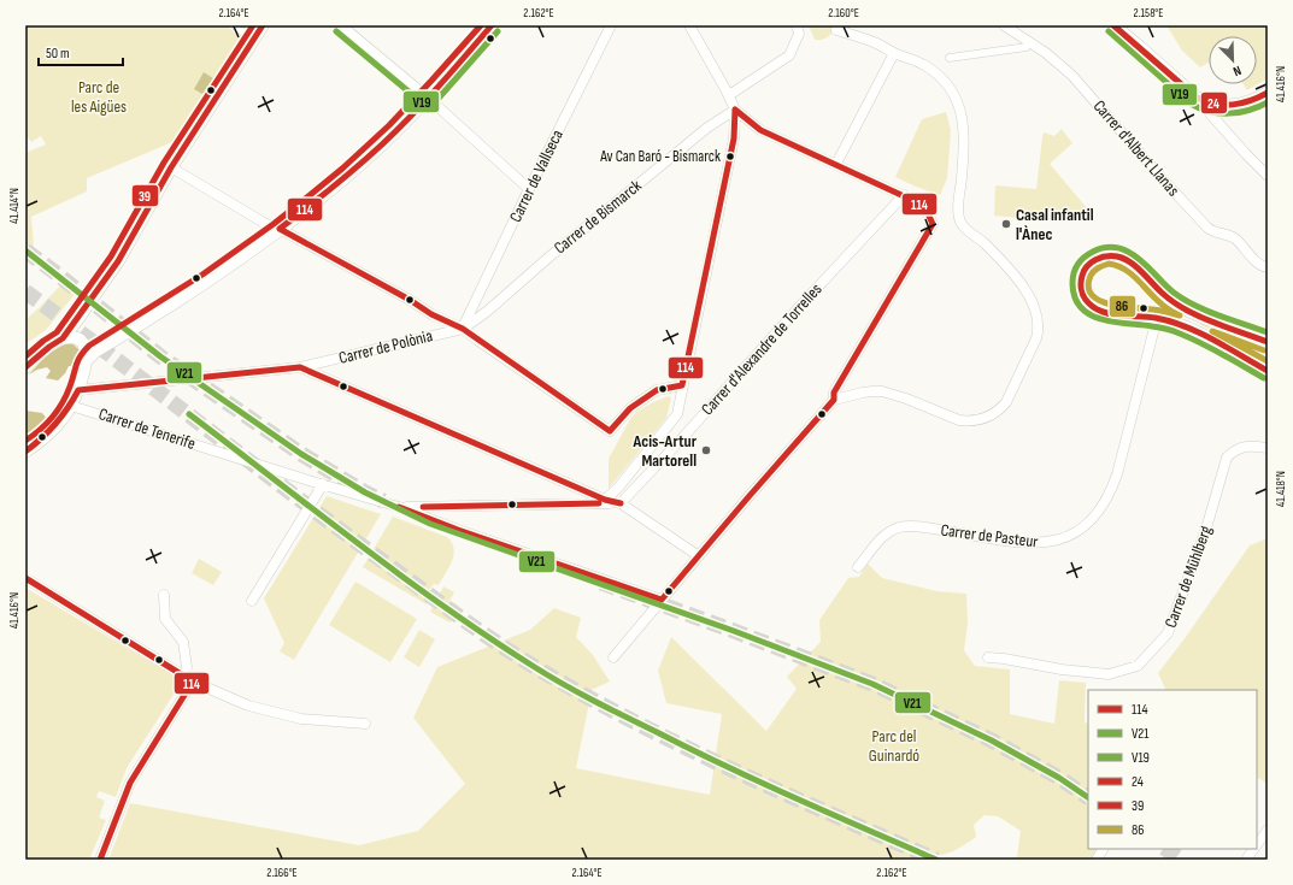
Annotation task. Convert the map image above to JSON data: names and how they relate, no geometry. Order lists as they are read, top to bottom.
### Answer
{
  "streets": {
    "street": [
      "Carrer d'Albert Llanas",
      "Carrer de Vallseca",
      "Carrer de Bismarck",
      "Carrer de Polònia",
      "Carrer d'Alexandre de Torrelles",
      "Carrer de Tenerife",
      "Carrer de Pasteur",
      "Carrer de Mühlberg"
    ]
  },
  "crossings": [
    ["Carrer de Vallseca", "Carrer de Bismarck"],
    ["Carrer de Vallseca", "Carrer de Polònia"],
    ["Carrer de Bismarck", "Carrer de Polònia"]
  ],
  "parks": ["Parc de les Aigües", "Parc del Guinardó"],
  "places": ["Av Can Baró - Bismarck", "Casal infantil l'Ànec", "Acis-Artur Martorell"],
  "lines": [
    "transit line 114",
    "transit line 24",
    "transit line 39",
    "transit line V19",
    "transit line V21",
    "transit line 86"
  ],
  "legend": [
    "114",
    "V21",
    "V19",
    "24",
    "39",
    "86"
  ],
  "scale_bar": "50 m",
  "north": "bottom right",
  "coordinates": [
    "2.164°E",
    "2.162°E",
    "2.160°E",
    "2.158°E",
    "41.416°N",
    "41.414°N",
    "41.418°N",
    "2.166°E"
  ]
}
